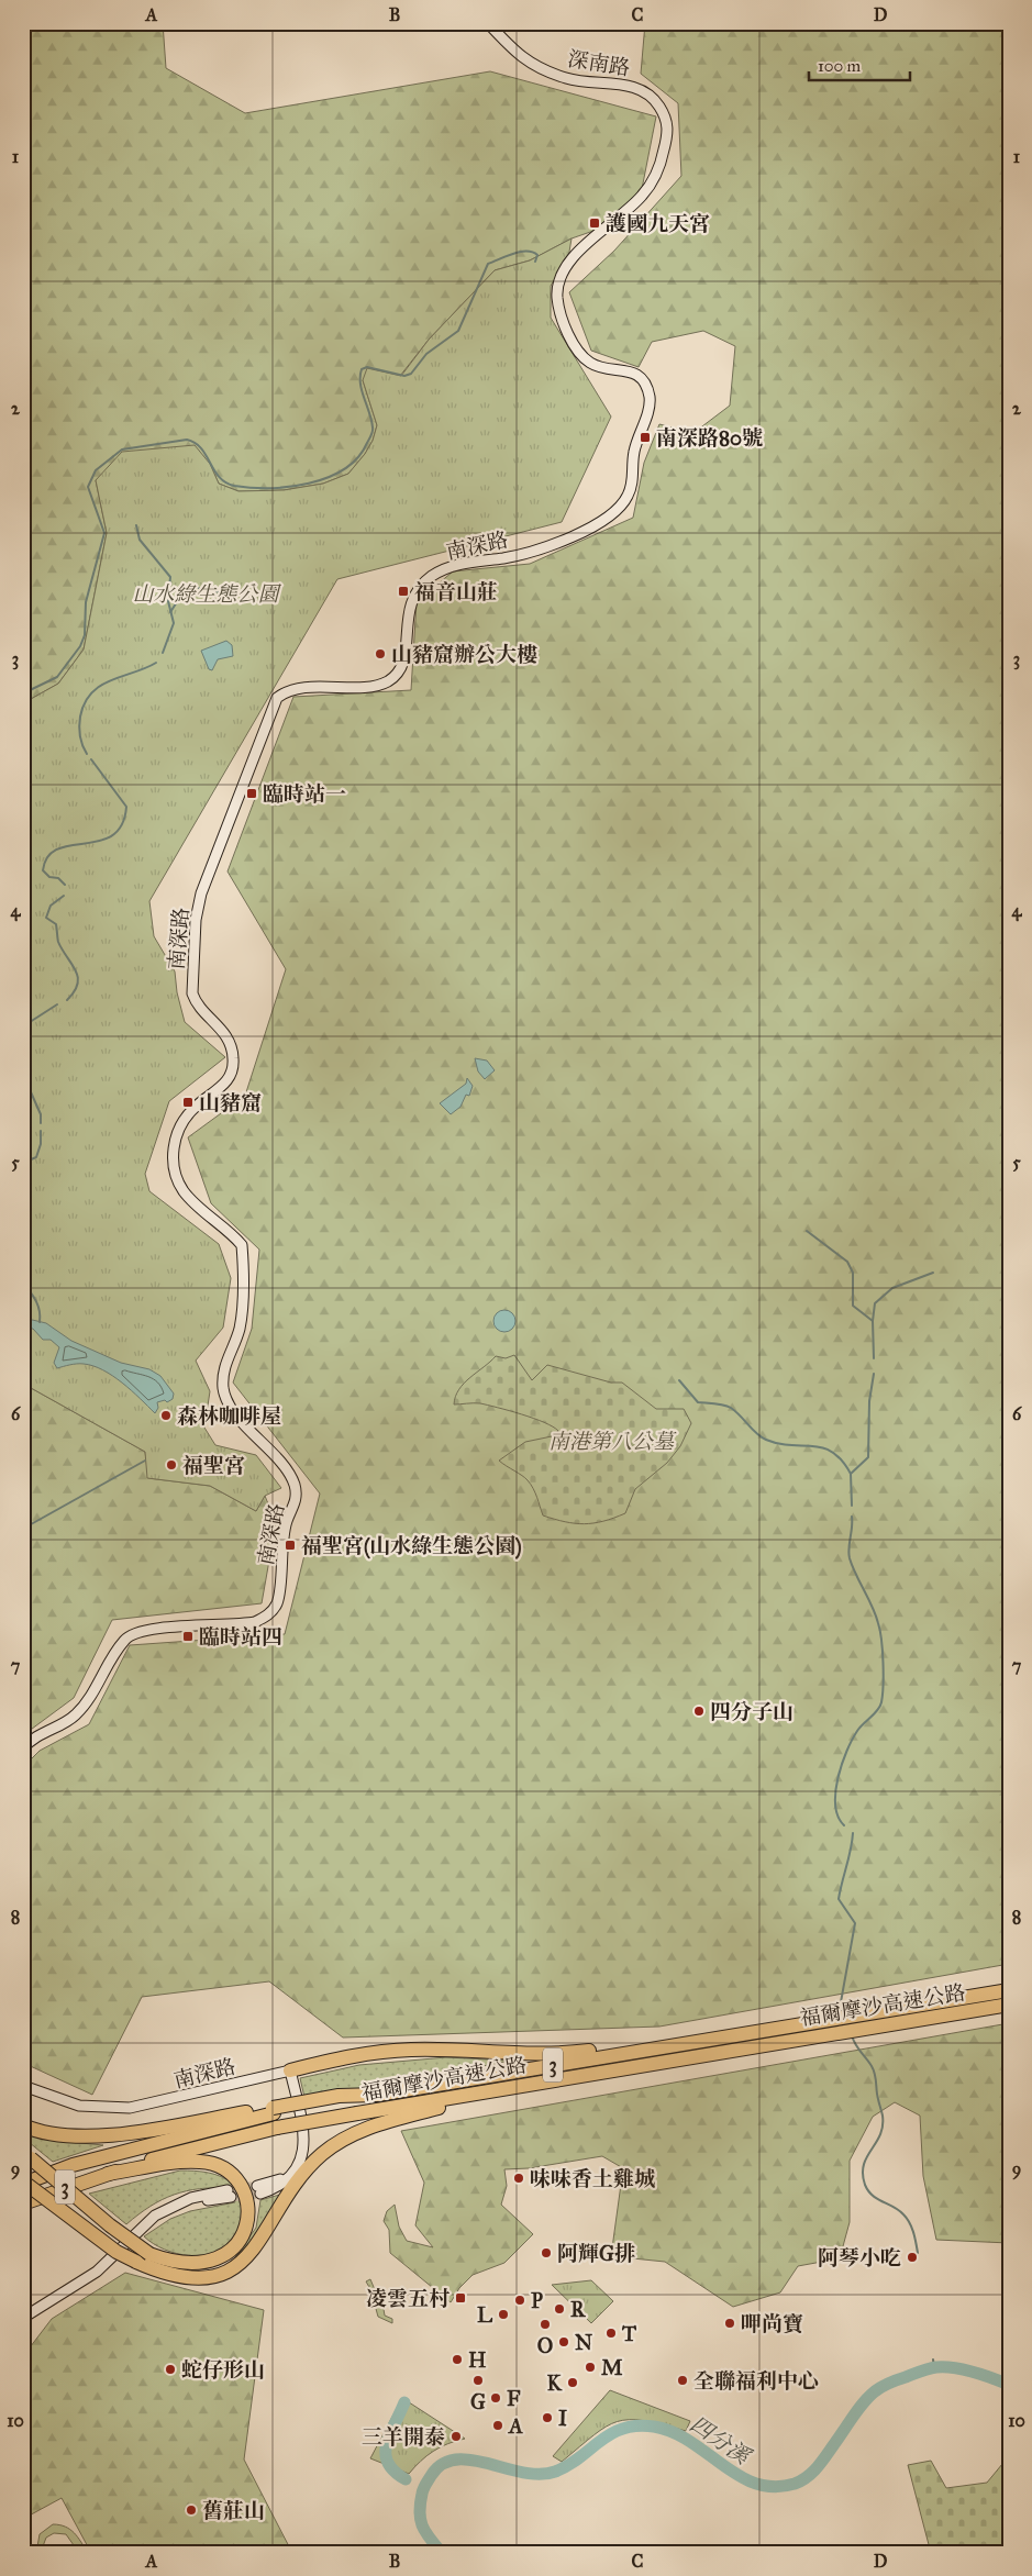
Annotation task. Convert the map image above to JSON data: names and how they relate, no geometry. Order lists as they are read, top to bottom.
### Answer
{
  "streets": {
    "highway": ["福爾摩沙高速公路", "3"],
    "main road": ["深南路", "南深路"]
  },
  "crossings": [
    ["深南路", "南深路"]
  ],
  "water": ["四分溪"],
  "parks": ["山水綠生態公園", "南港第八公墓"],
  "places": {
    "transit": [
      "護國九天宮",
      "南深路80號",
      "福音山莊",
      "臨時站一",
      "山豬窟",
      "福聖宮(山水綠生態公園)",
      "臨時站四",
      "凌雲五村"
    ],
    "other": [
      "山豬窟辦公大樓",
      "森林咖啡屋",
      "福聖宮",
      "四分子山",
      "味味香土雞城",
      "阿輝G排",
      "阿琴小吃",
      "P",
      "R",
      "L",
      "呷尚寶",
      "O",
      "T",
      "N",
      "H",
      "M",
      "蛇仔形山",
      "G",
      "全聯福利中心",
      "K",
      "F",
      "I",
      "A",
      "三羊開泰",
      "舊莊山"
    ]
  },
  "scale_bar": "100 m",
  "grid": {
    "columns": [
      "A",
      "B",
      "C",
      "D"
    ],
    "rows": [
      "1",
      "2",
      "3",
      "4",
      "5",
      "6",
      "7",
      "8",
      "9",
      "10"
    ]
  }
}
